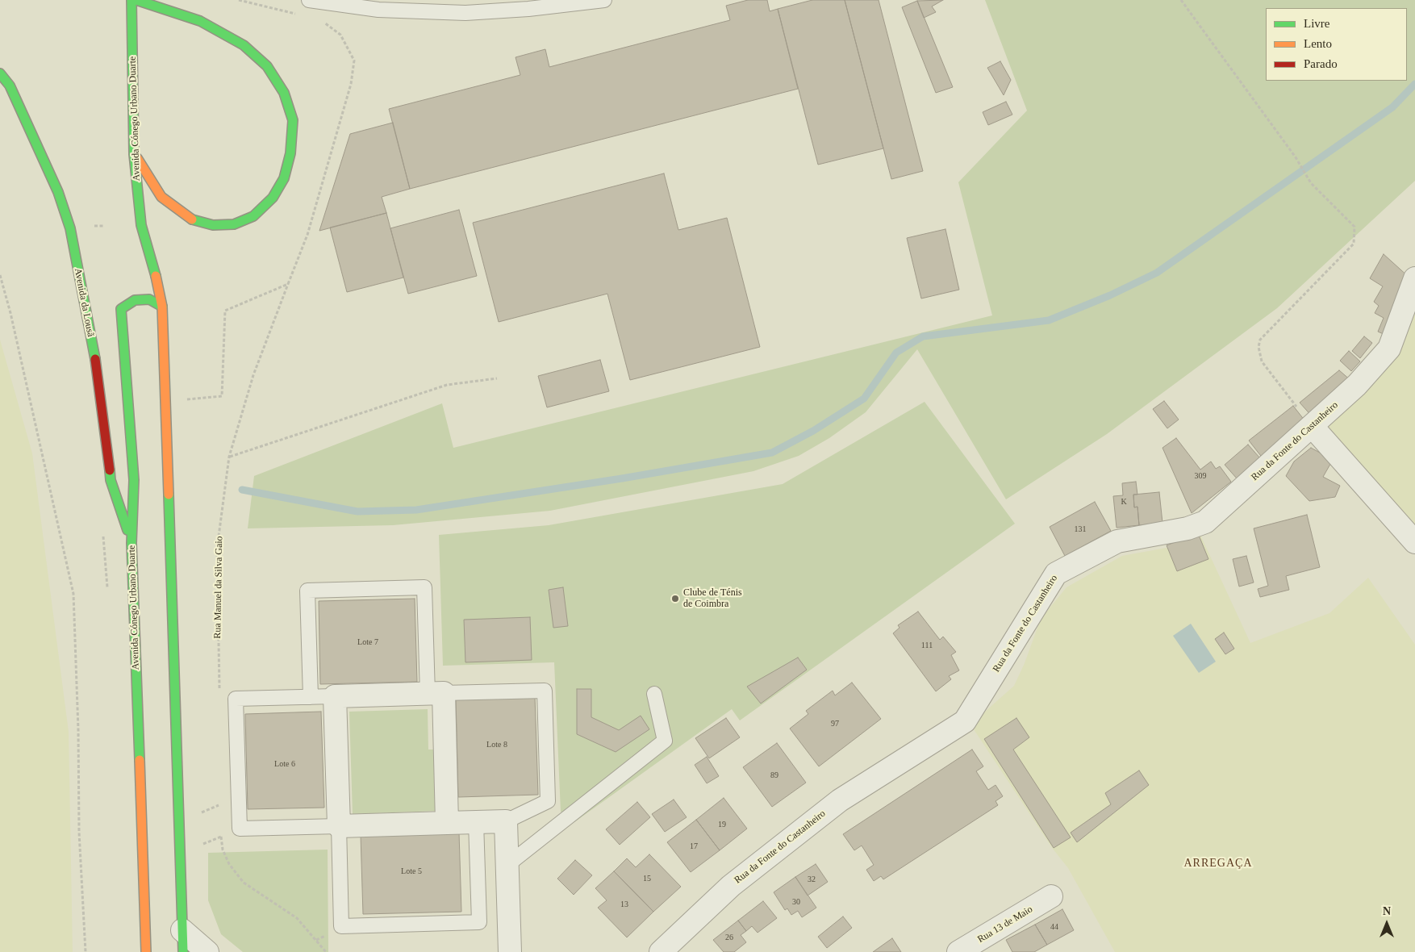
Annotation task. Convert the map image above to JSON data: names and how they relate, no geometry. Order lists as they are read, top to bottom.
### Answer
{
  "streets": {
    "main road": ["Avenida Cónego Urbano Duarte", "Avenida da Lousã"],
    "street": ["Rua da Fonte do Castanheiro", "Rua 13 de Maio"],
    "path": ["Rua Manuel da Silva Gaio"]
  },
  "crossings": [
    ["Avenida Cónego Urbano Duarte", "Avenida da Lousã"]
  ],
  "districts": ["ARREGAÇA"],
  "places": ["Clube de Ténis de Coimbra"],
  "house_numbers": [
    "309",
    "K",
    "131",
    "Lote 7",
    "111",
    "97",
    "Lote 8",
    "Lote 6",
    "89",
    "19",
    "17",
    "Lote 5",
    "15",
    "32",
    "30",
    "13",
    "44",
    "26"
  ],
  "legend": ["Livre", "Lento", "Parado"],
  "north": "top"
}
